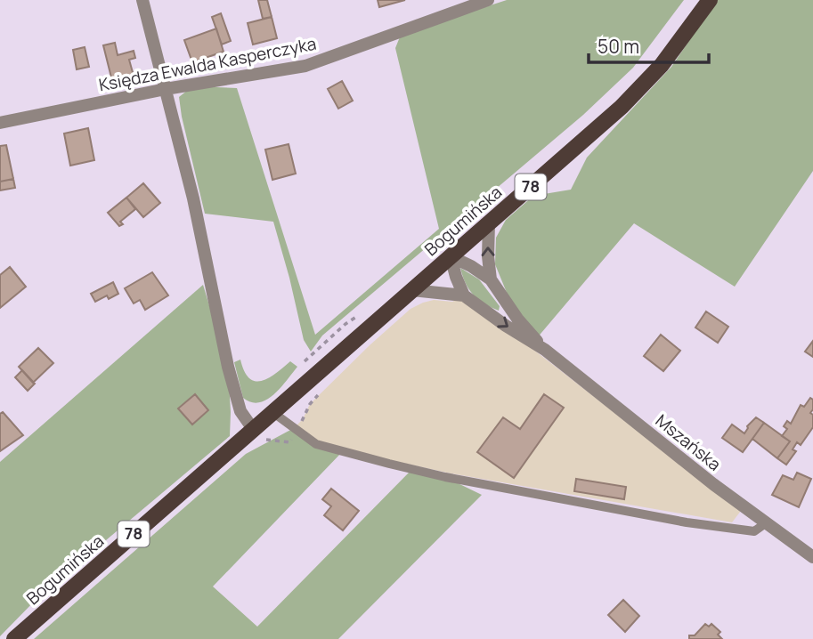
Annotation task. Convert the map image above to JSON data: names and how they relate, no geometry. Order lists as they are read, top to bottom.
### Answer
{
  "streets": {
    "main road": ["78", "Bogumińska"],
    "street": ["Księdza Ewalda Kasperczyka", "Mszańska"]
  },
  "scale_bar": "50 m"
}
